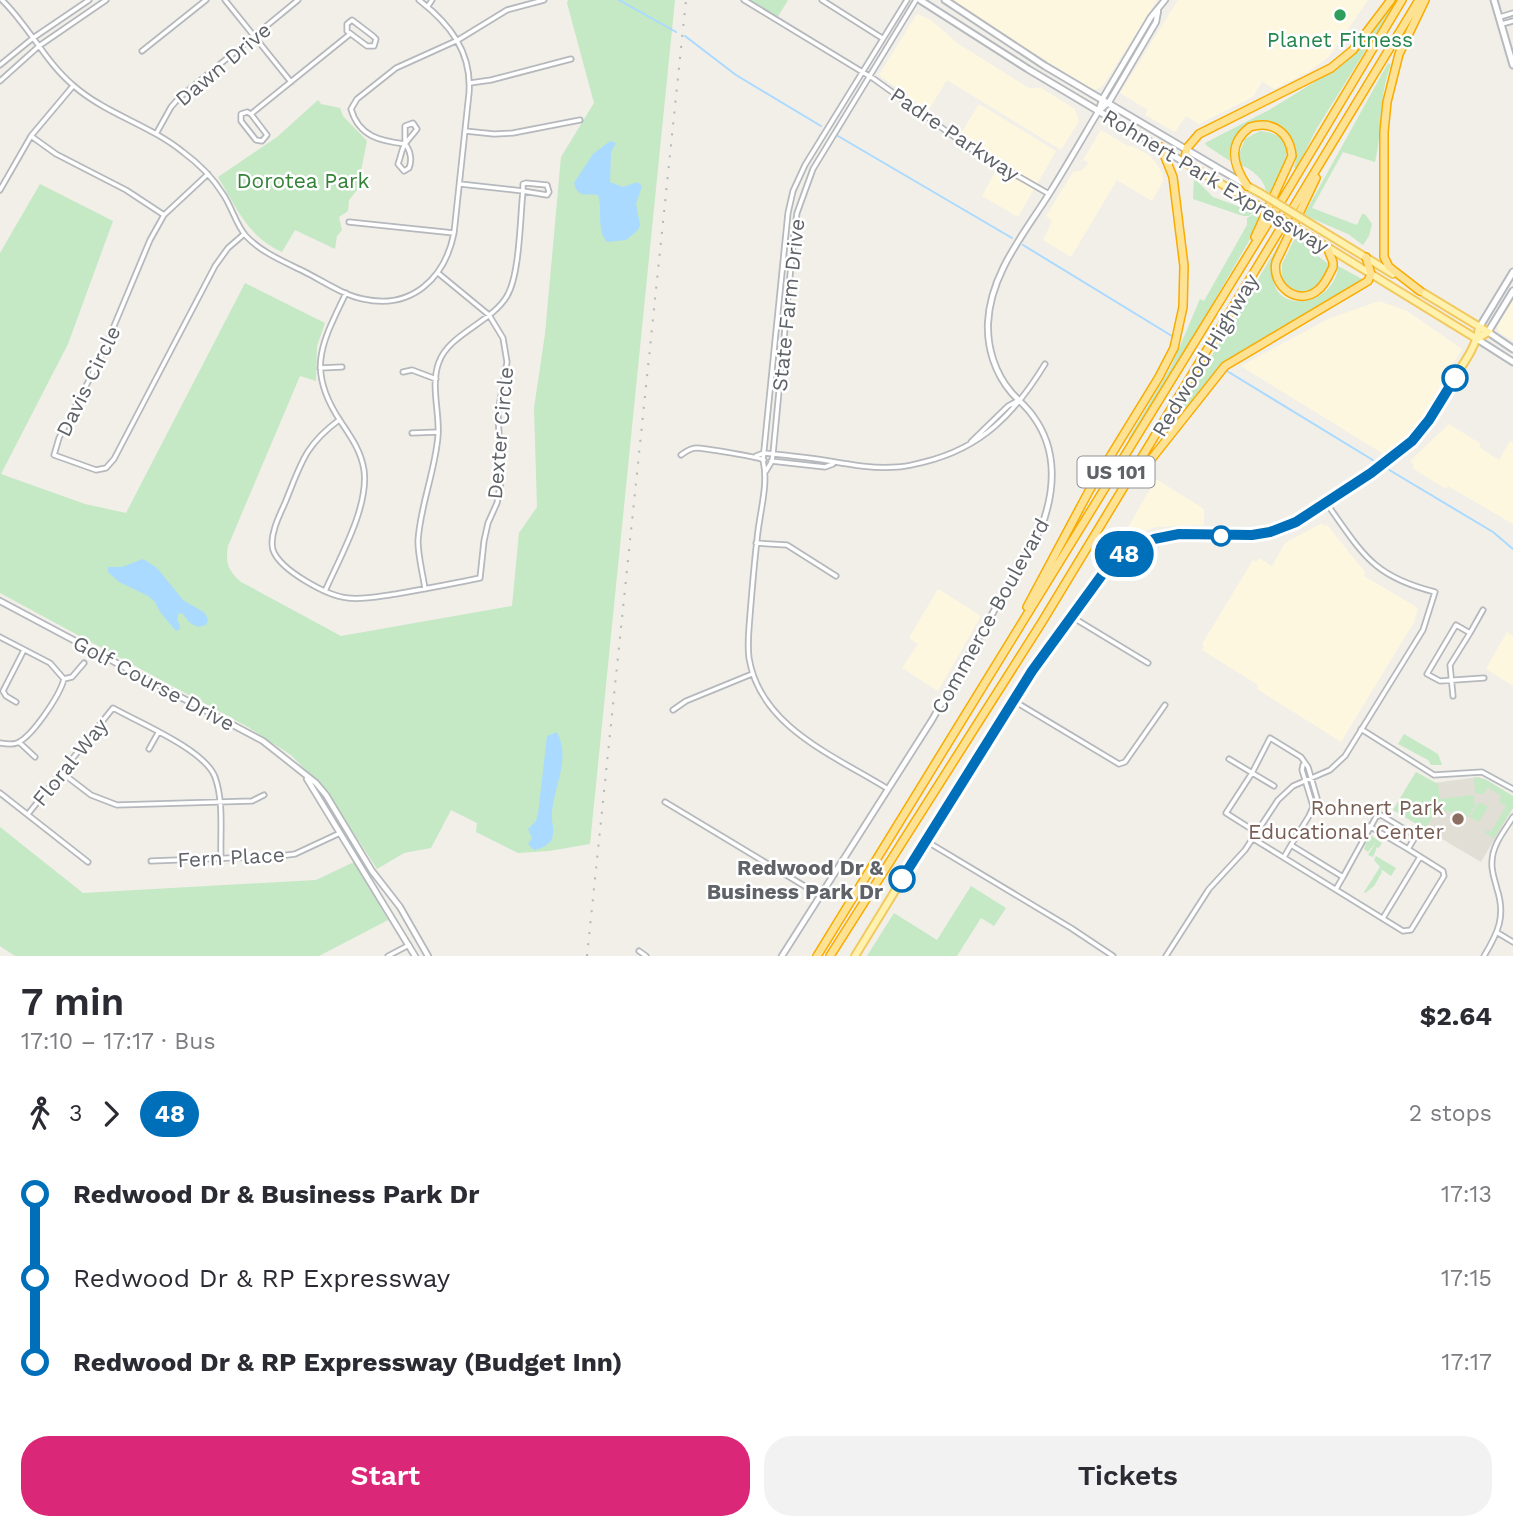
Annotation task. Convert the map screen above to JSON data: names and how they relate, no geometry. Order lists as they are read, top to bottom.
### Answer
{
  "streets": {
    "highway": ["Redwood Highway", "US 101"],
    "main road": ["Rohnert Park Expressway"],
    "street": [
      "Dawn Drive",
      "Padre Parkway",
      "State Farm Drive",
      "Davis Circle",
      "Dexter Circle",
      "Commerce Boulevard",
      "Golf Course Drive",
      "Floral Way",
      "Fern Place"
    ]
  },
  "crossings": [
    ["Padre Parkway", "State Farm Drive"],
    ["Padre Parkway", "Commerce Boulevard"],
    ["Rohnert Park Expressway", "State Farm Drive"],
    ["Rohnert Park Expressway", "Commerce Boulevard"],
    ["State Farm Drive", "Commerce Boulevard"],
    ["Golf Course Drive", "Fern Place"],
    ["Floral Way", "Fern Place"]
  ],
  "parks": ["Dorotea Park"],
  "places": ["Planet Fitness", "Rohnert Park Educational Center", "Redwood Dr & Business Park Dr"],
  "lines": ["bus line 48"],
  "page": {
    "on_map": "48",
    "heading": ["7 min", "17:10 – 17:17 · Bus", "$2.64"],
    "legs": ["3", "48", "2 stops"],
    "list": [
      {
        "name": "Redwood Dr & Business Park Dr",
        "value": "17:13"
      },
      {
        "name": "Redwood Dr & RP Expressway",
        "value": "17:15"
      },
      {
        "name": "Redwood Dr & RP Expressway (Budget Inn)",
        "value": "17:17"
      }
    ],
    "buttons": ["Start", "Tickets"]
  }
}
